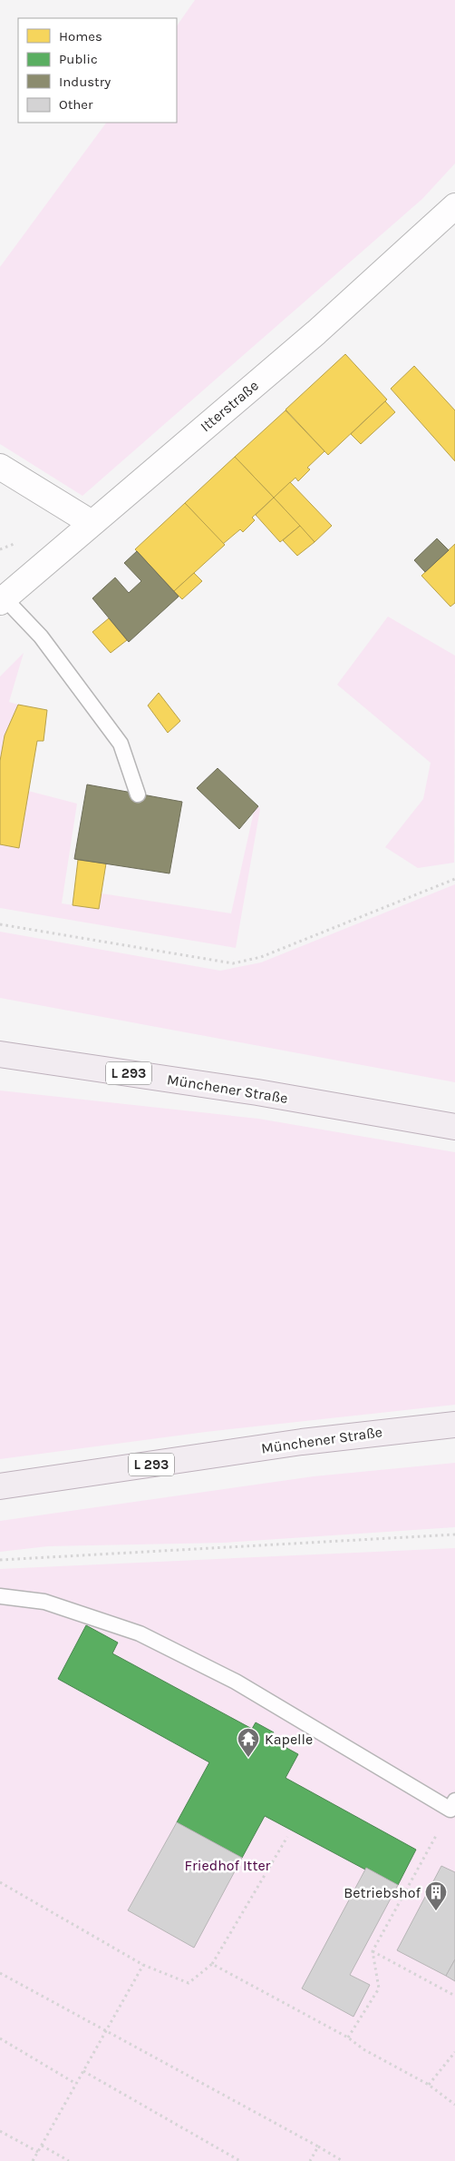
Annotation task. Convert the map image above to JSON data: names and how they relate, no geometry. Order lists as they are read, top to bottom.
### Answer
{
  "streets": {
    "main road": ["L 293", "Münchener Straße"],
    "street": ["Itterstraße"]
  },
  "parks": ["Friedhof Itter"],
  "places": {
    "temple": ["Kapelle"],
    "building": ["Betriebshof"]
  },
  "legend": [
    "Homes",
    "Public",
    "Industry",
    "Other"
  ]
}
